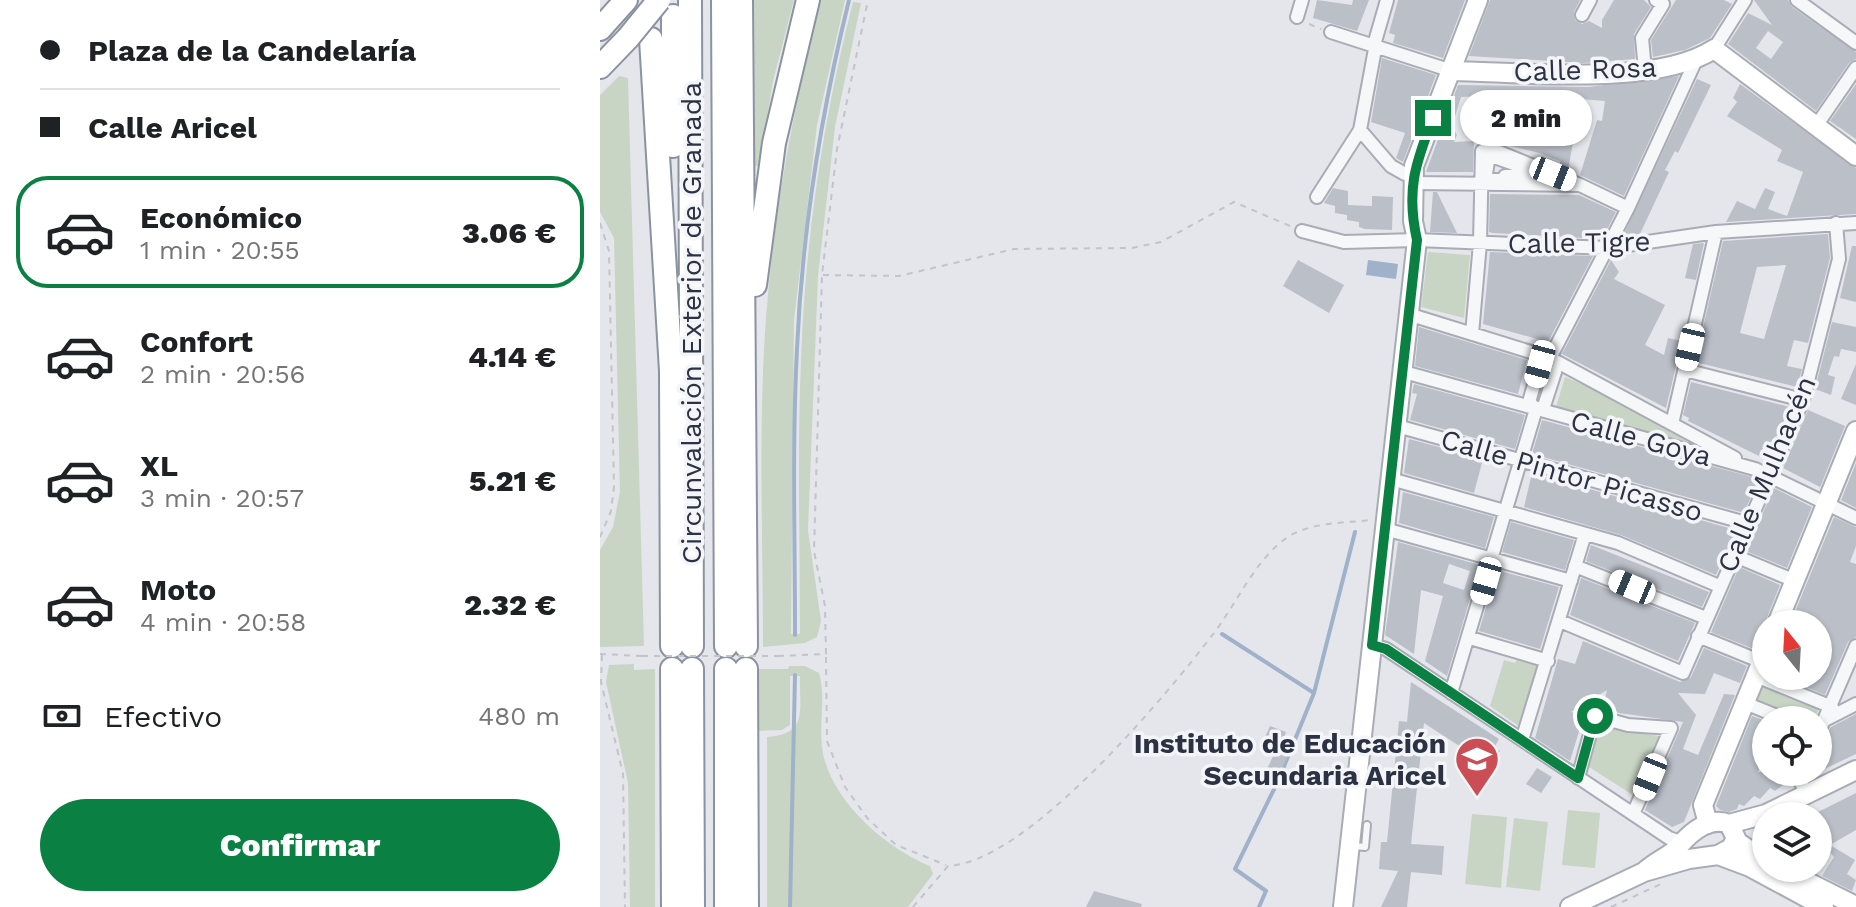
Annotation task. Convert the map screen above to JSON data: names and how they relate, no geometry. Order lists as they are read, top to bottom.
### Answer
{
  "streets": {
    "highway": ["Circunvalación Exterior de Granada"],
    "street": [
      "Calle Rosa",
      "Calle Tigre",
      "Calle Goya",
      "Calle Mulhacén",
      "Calle Pintor Picasso"
    ]
  },
  "crossings": [
    ["Calle Tigre", "Calle Mulhacén"],
    ["Calle Goya", "Calle Mulhacén"],
    ["Calle Mulhacén", "Calle Pintor Picasso"]
  ],
  "places": {
    "school or university": ["Instituto de Educación Secundaria Aricel"]
  },
  "north": "top",
  "page": {
    "banner": ["Plaza de la Candelaría", "Calle Aricel"],
    "bubble": "2 min",
    "list": [
      {
        "name": "Económico",
        "note": "1 min · 20:55",
        "value": "3.06 €"
      },
      {
        "name": "Confort",
        "note": "2 min · 20:56",
        "value": "4.14 €"
      },
      {
        "name": "XL",
        "note": "3 min · 20:57",
        "value": "5.21 €"
      },
      {
        "name": "Moto",
        "note": "4 min · 20:58",
        "value": "2.32 €"
      }
    ],
    "pay": ["Efectivo", "480 m"],
    "buttons": "Confirmar"
  }
}
